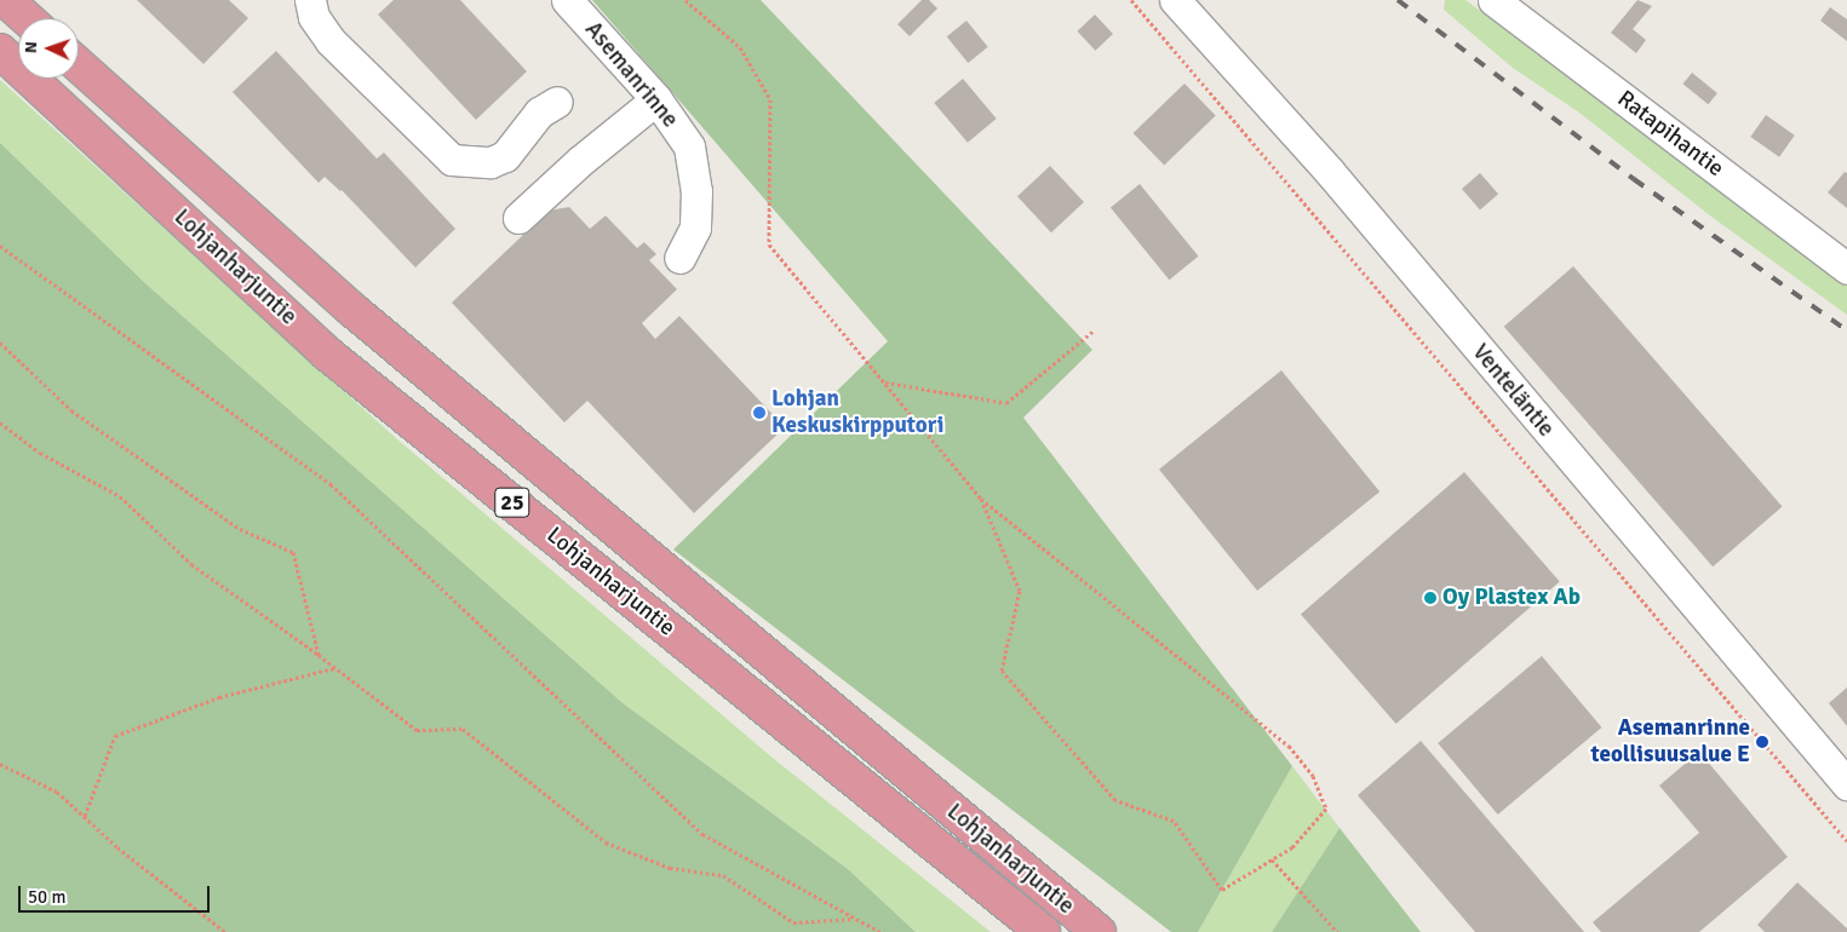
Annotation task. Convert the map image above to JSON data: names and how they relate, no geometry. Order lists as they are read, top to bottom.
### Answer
{
  "streets": {
    "highway": ["Lohjanharjuntie", "25"],
    "street": ["Asemanrinne", "Ratapihantie", "Venteläntie"]
  },
  "places": ["Lohjan Keskuskirpputori", "Oy Plastex Ab", "Asemanrinne teollisuusalue E"],
  "scale_bar": "50 m",
  "north": "left"
}
